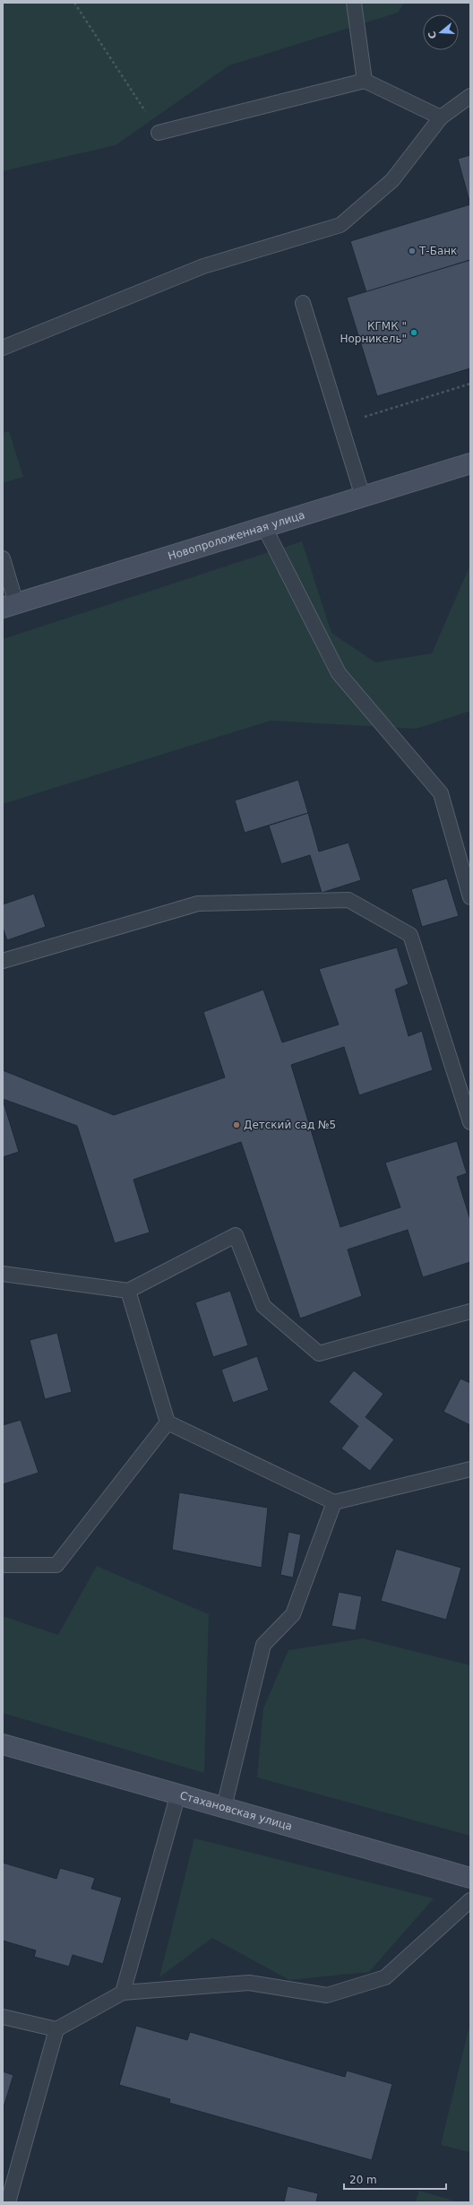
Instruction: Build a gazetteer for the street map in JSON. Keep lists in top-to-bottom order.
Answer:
{
  "streets": {
    "street": ["Новопроложенная улица", "Стахановская улица"]
  },
  "places": ["Т-Банк", "КГМК \" Норникель\"", "Детский сад №5"],
  "scale_bar": "20 m",
  "north": "left"
}
